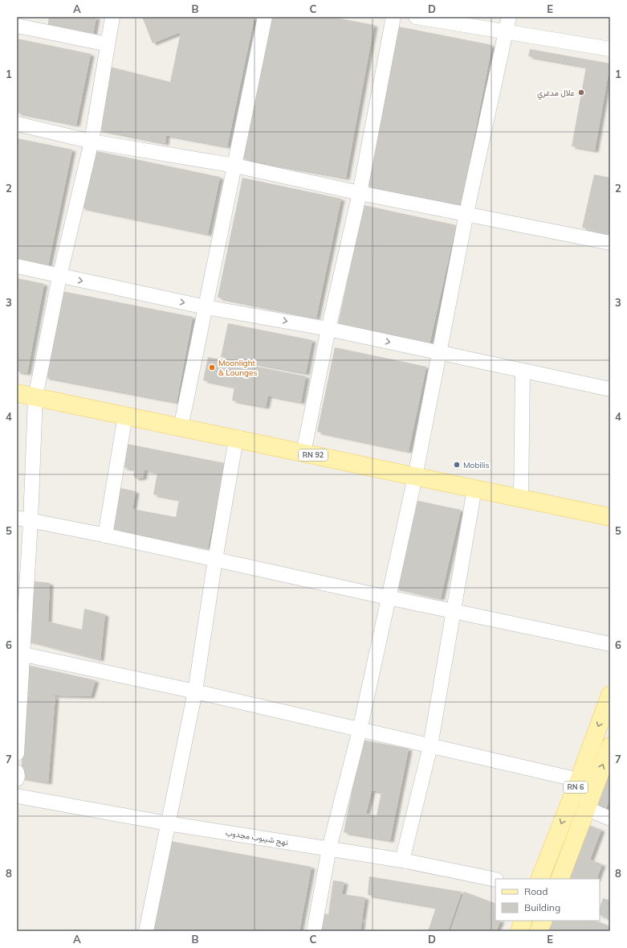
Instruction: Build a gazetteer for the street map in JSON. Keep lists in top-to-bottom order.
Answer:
{
  "streets": {
    "main road": ["RN 92", "RN 6"],
    "street": ["نهج شيبوب مجدوب"]
  },
  "places": ["علال مدغري", "Moonlight & Lounges", "Mobilis"],
  "legend": ["Road", "Building"],
  "grid": {
    "columns": [
      "A",
      "B",
      "C",
      "D",
      "E"
    ],
    "rows": [
      "1",
      "2",
      "3",
      "4",
      "5",
      "6",
      "7",
      "8"
    ]
  }
}
